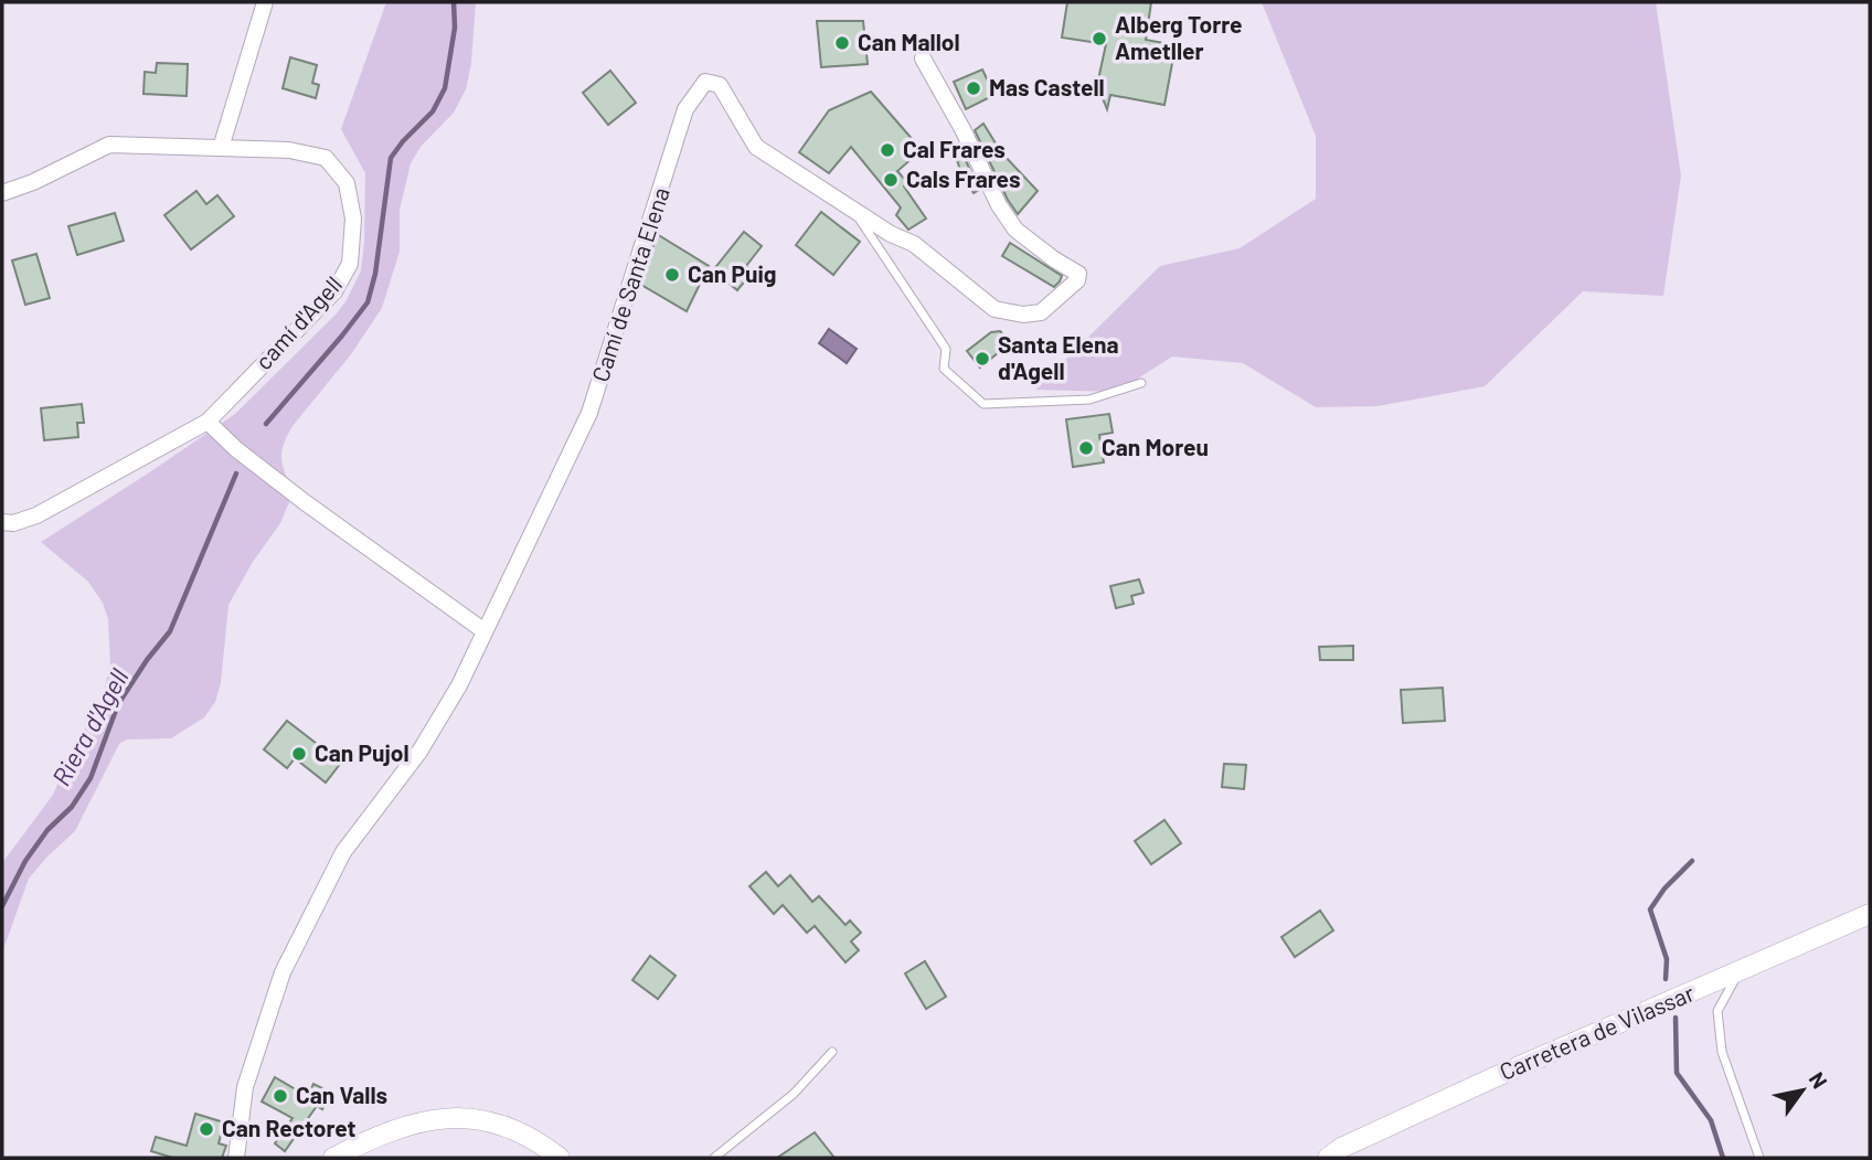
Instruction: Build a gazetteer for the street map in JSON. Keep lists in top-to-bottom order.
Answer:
{
  "streets": {
    "street": ["Camí de Santa Elena", "camí d'Agell", "Carretera de Vilassar"]
  },
  "water": ["Riera d'Agell"],
  "places": [
    "Alberg Torre Ametller",
    "Can Mallol",
    "Mas Castell",
    "Cal Frares",
    "Cals Frares",
    "Can Puig",
    "Santa Elena d'Agell",
    "Can Moreu",
    "Can Pujol",
    "Can Valls",
    "Can Rectoret"
  ],
  "north": "top right"
}
